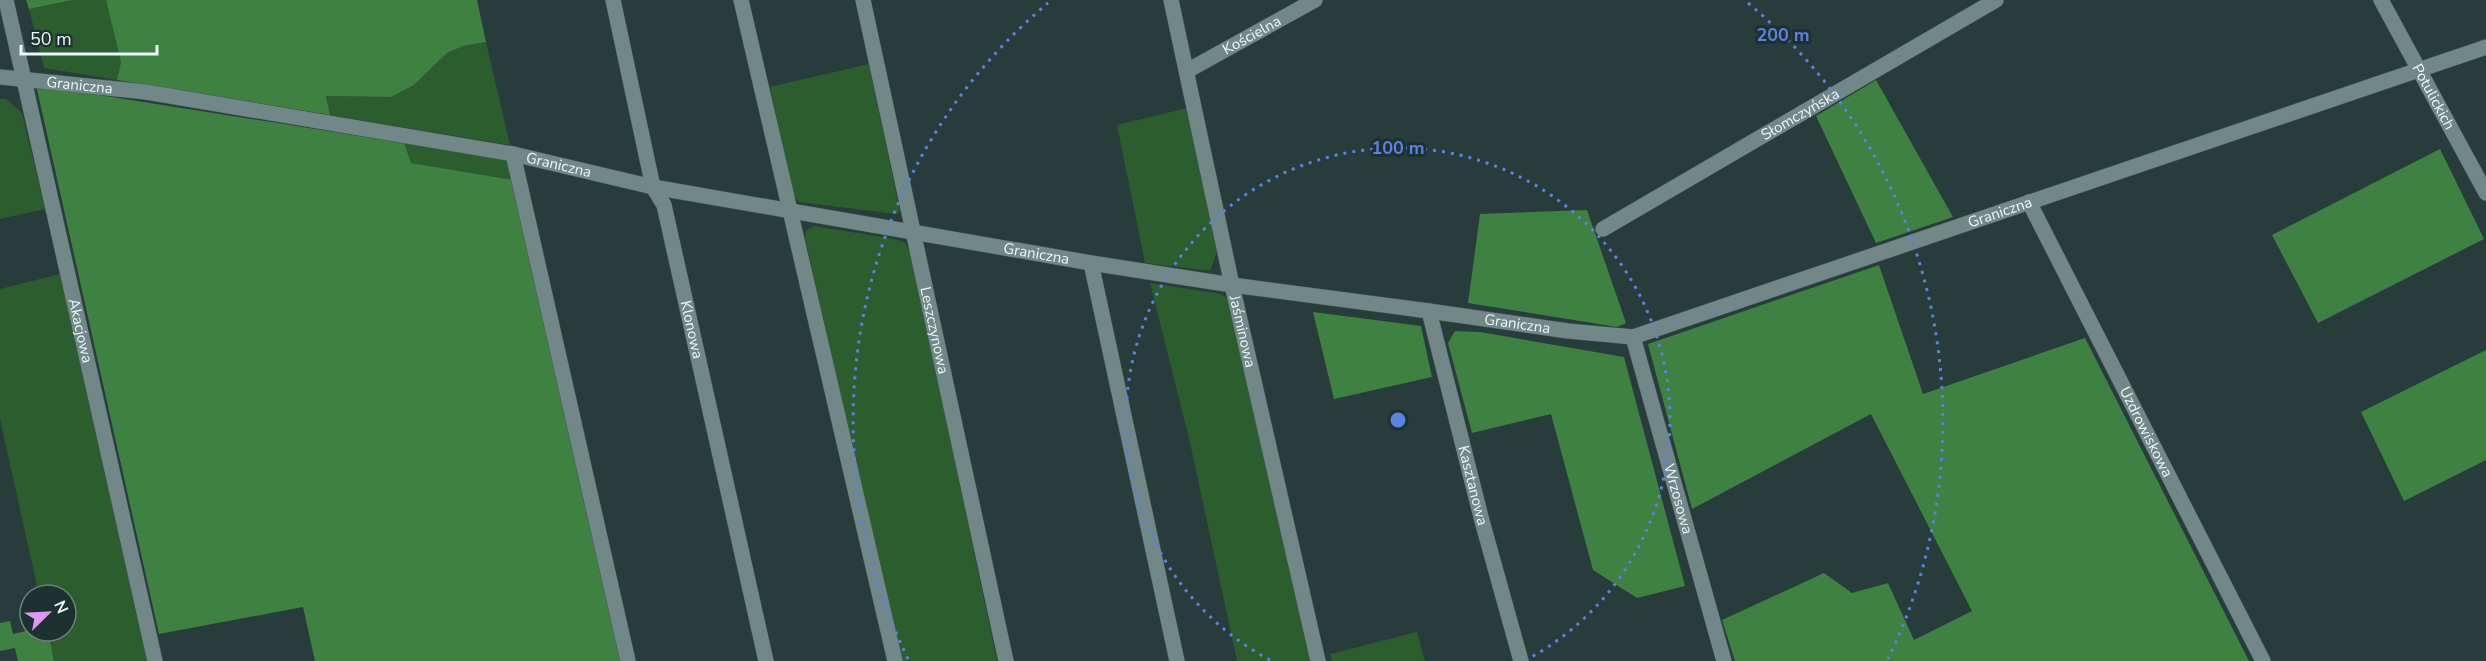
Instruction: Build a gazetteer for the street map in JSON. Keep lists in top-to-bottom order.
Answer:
{
  "streets": {
    "street": [
      "Kościelna",
      "Graniczna",
      "Potulickich",
      "Słomczyńska",
      "Klonowa",
      "Akacjowa",
      "Leszczynowa",
      "Jaśminowa",
      "Uzdrowiskowa",
      "Kasztanowa",
      "Wrzosowa"
    ]
  },
  "crossings": [
    ["Kościelna", "Jaśminowa"],
    ["Graniczna", "Potulickich"],
    ["Graniczna", "Klonowa"],
    ["Graniczna", "Akacjowa"],
    ["Graniczna", "Leszczynowa"],
    ["Graniczna", "Jaśminowa"],
    ["Graniczna", "Uzdrowiskowa"],
    ["Graniczna", "Kasztanowa"],
    ["Graniczna", "Wrzosowa"]
  ],
  "scale_bar": "50 m",
  "north": "top right",
  "rings": ["200 m", "100 m"]
}
